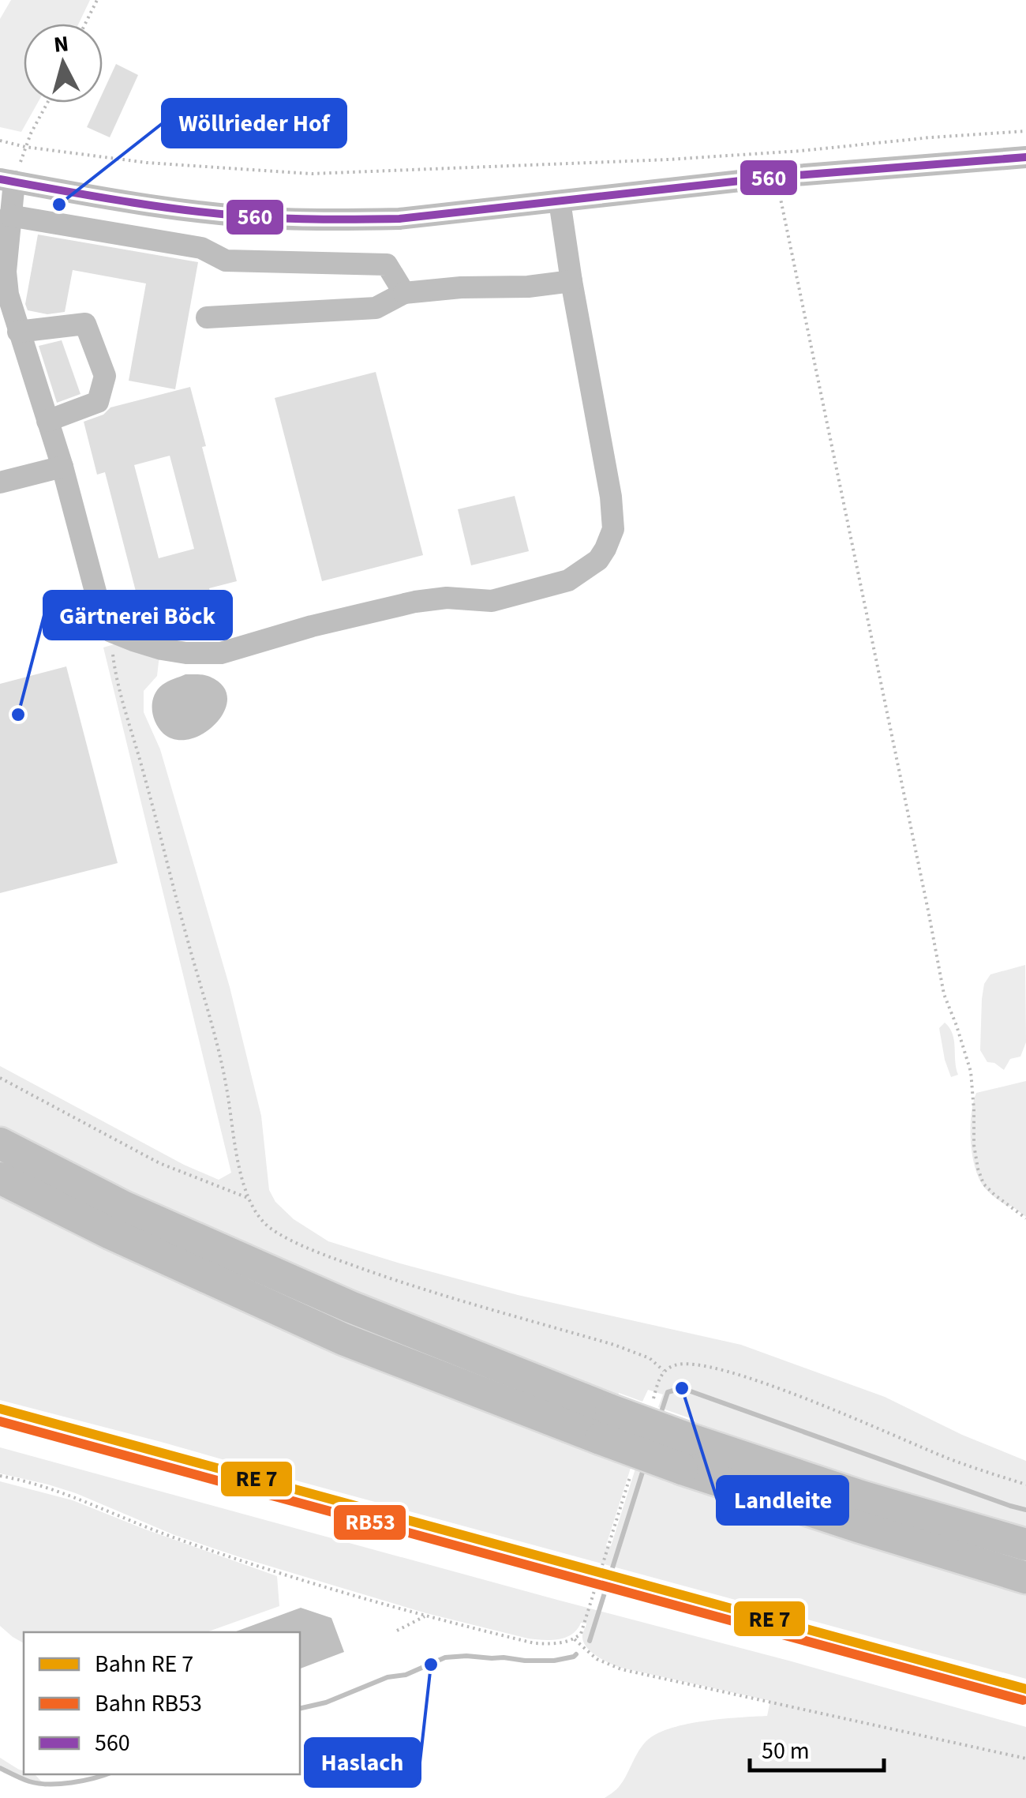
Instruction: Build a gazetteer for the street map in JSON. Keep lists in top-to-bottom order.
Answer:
{
  "places": [
    "Wöllrieder Hof",
    "Gärtnerei Böck",
    "Landleite",
    "Haslach"
  ],
  "lines": ["transit line 560", "rail line RB53"],
  "legend": ["Bahn RE 7", "Bahn RB53", "560"],
  "scale_bar": "50 m",
  "north": "top"
}
